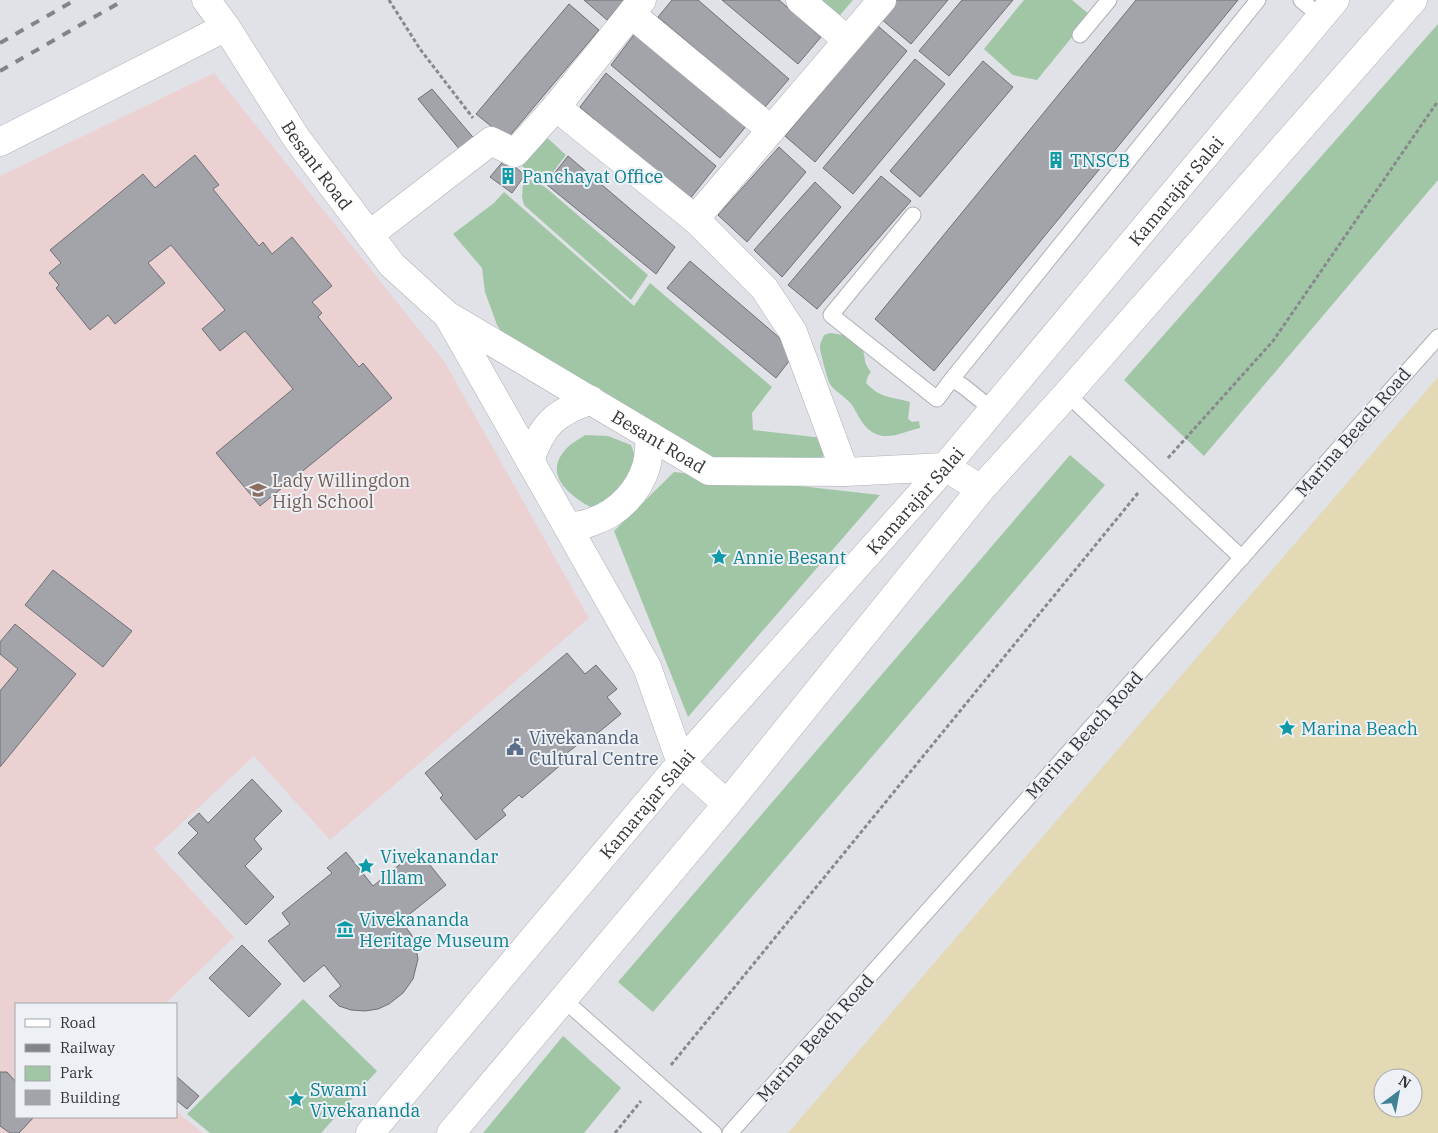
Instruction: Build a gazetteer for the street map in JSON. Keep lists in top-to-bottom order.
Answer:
{
  "streets": {
    "main road": ["Besant Road", "Kamarajar Salai"],
    "lane": ["Marina Beach Road"]
  },
  "crossings": [
    ["Besant Road", "Kamarajar Salai"]
  ],
  "places": {
    "building": ["TNSCB", "Panchayat Office"],
    "school or university": ["Lady Willingdon High School"],
    "place": [
      "Annie Besant",
      "Marina Beach",
      "Vivekanandar Illam",
      "Swami Vivekananda"
    ],
    "public building": ["Vivekananda Cultural Centre"],
    "museum": ["Vivekananda Heritage Museum"]
  },
  "legend": [
    "Road",
    "Railway",
    "Park",
    "Building"
  ],
  "north": "top right"
}
